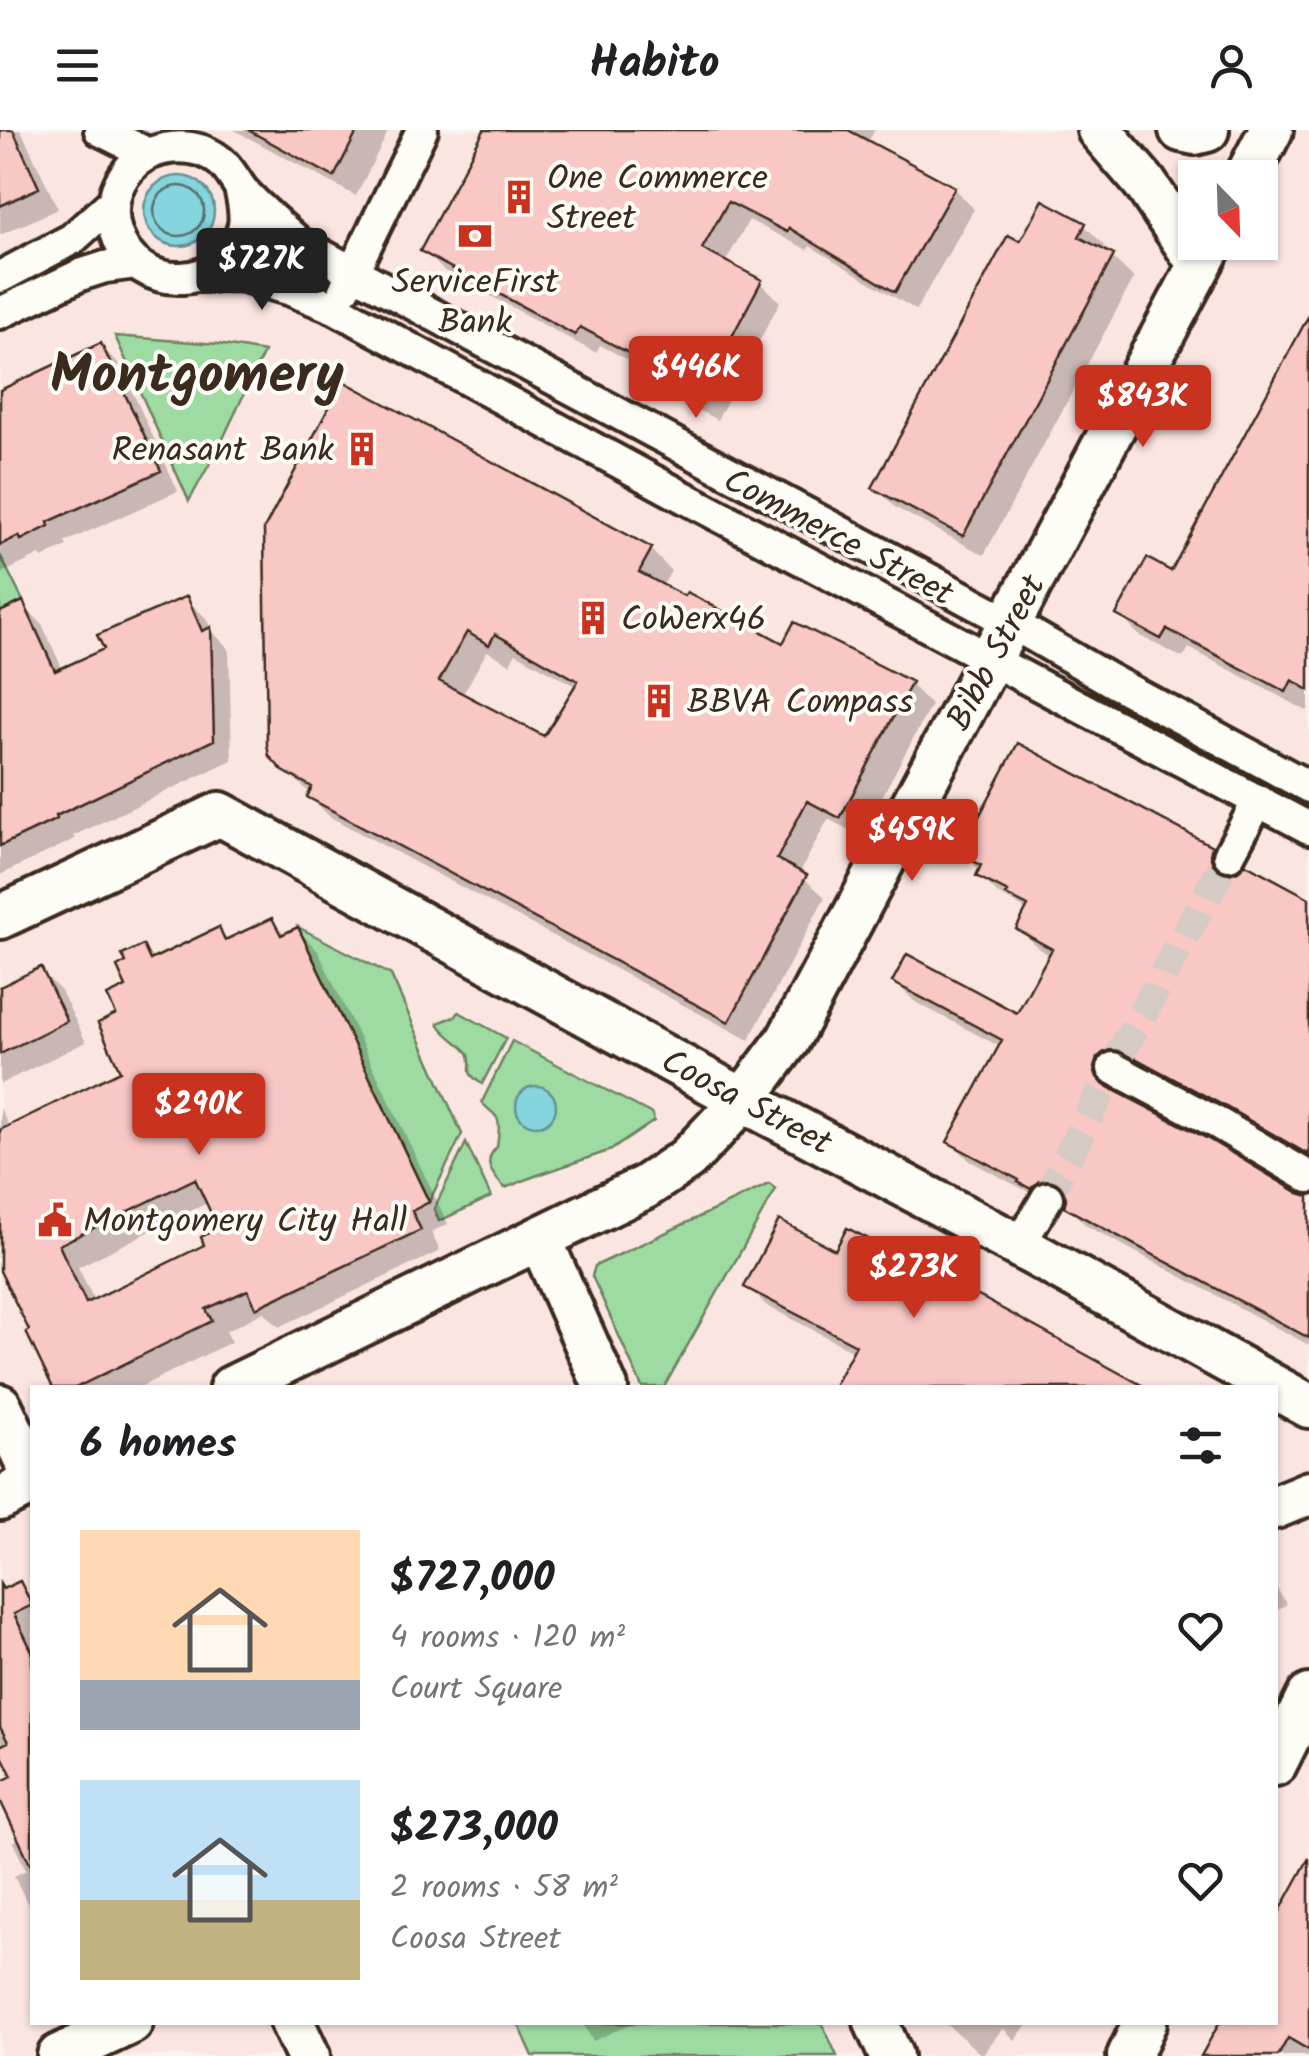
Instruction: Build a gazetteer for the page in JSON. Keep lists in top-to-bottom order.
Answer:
{
  "streets": {
    "main road": ["Bibb Street", "Coosa Street"],
    "street": ["Commerce Street"]
  },
  "crossings": [
    ["Commerce Street", "Bibb Street"],
    ["Bibb Street", "Coosa Street"]
  ],
  "districts": ["Montgomery"],
  "places": {
    "building": [
      "One Commerce Street",
      "Renasant Bank",
      "CoWerx46",
      "BBVA Compass"
    ],
    "bank": ["ServiceFirst Bank"],
    "public building": ["Montgomery City Hall"]
  },
  "north": "bottom right",
  "page": {
    "header": "Habito",
    "price": [
      "$727K",
      "$446K",
      "$843K",
      "$459K",
      "$290K",
      "$273K"
    ],
    "heading": "6 homes",
    "list": [
      {
        "name": "$727,000",
        "note": "4 rooms · 120 m² · Court Square"
      },
      {
        "name": "$273,000",
        "note": "2 rooms · 58 m² · Coosa Street"
      }
    ]
  }
}
